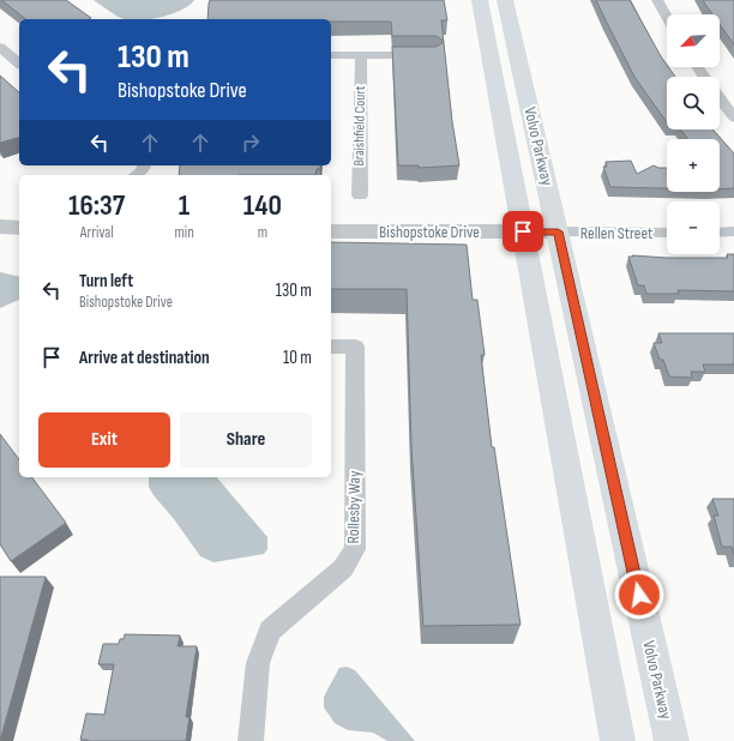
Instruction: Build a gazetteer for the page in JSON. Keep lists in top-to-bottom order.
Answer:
{
  "streets": {
    "main road": ["Volvo Parkway"],
    "street": [
      "Braishfield Court",
      "Bishopstoke Drive",
      "Rellen Street",
      "Rollesby Way"
    ]
  },
  "crossings": [
    ["Volvo Parkway", "Bishopstoke Drive"],
    ["Volvo Parkway", "Rellen Street"],
    ["Bishopstoke Drive", "Rellen Street"]
  ],
  "north": "bottom left",
  "page": {
    "map_buttons": ["+", "−"],
    "turn": ["130 m", "Bishopstoke Drive"],
    "eta": [
      "16:37",
      "Arrival",
      "1",
      "min",
      "140",
      "m"
    ],
    "list": [
      {
        "name": "Turn left",
        "note": "Bishopstoke Drive",
        "value": "130 m"
      },
      {
        "name": "Arrive at destination",
        "value": "10 m"
      }
    ],
    "buttons": ["Exit", "Share"]
  }
}
